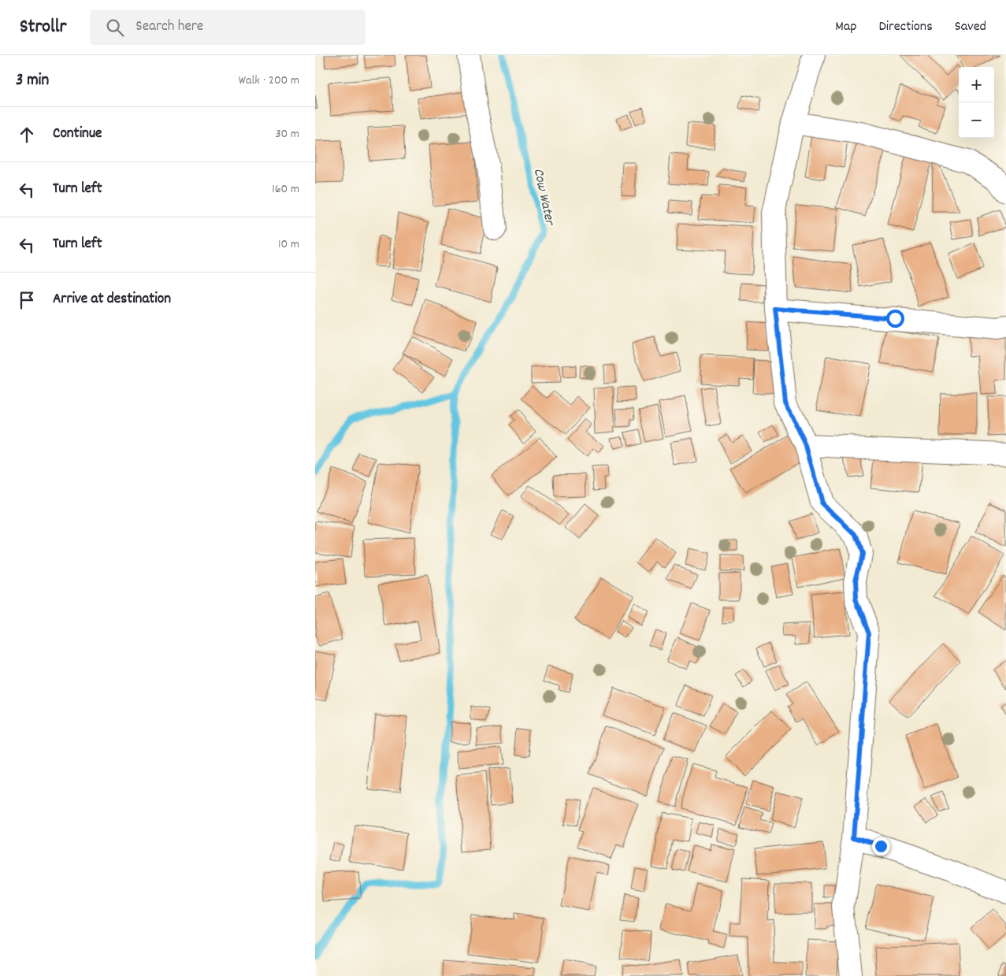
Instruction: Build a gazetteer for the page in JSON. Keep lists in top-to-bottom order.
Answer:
{
  "water": ["Cow Water"],
  "page": {
    "header": "Strollr",
    "search": "Search here",
    "nav": ["Map", "Directions", "Saved"],
    "heading": ["3 min", "Walk · 200 m"],
    "map_buttons": ["+", "−"],
    "list": [
      ["Continue", "30 m"],
      ["Turn left", "160 m"],
      ["Turn left", "10 m"],
      "Arrive at destination"
    ]
  }
}
